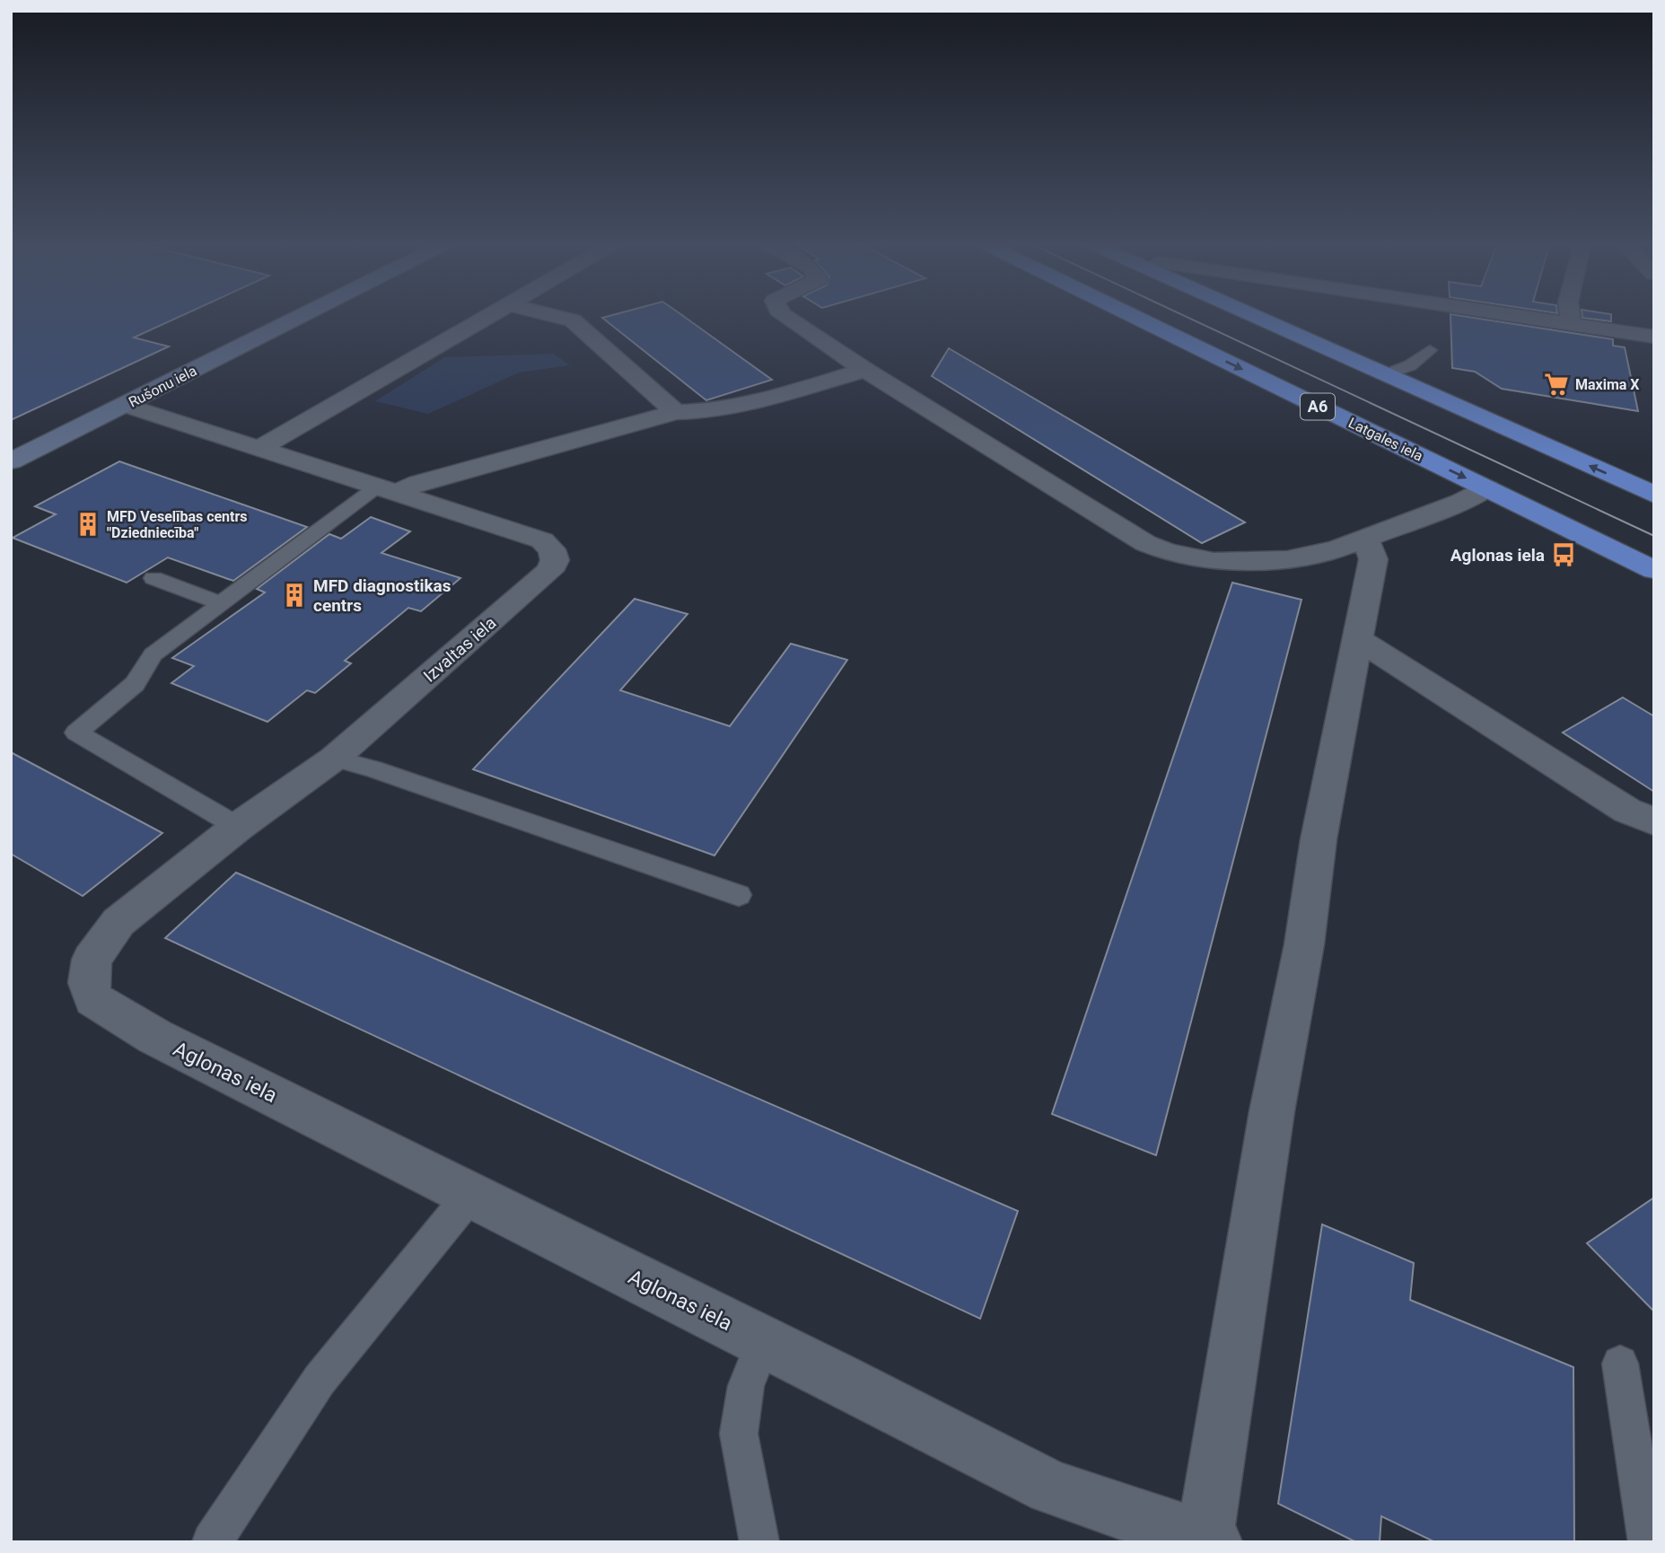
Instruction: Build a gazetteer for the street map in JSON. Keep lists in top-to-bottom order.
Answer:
{
  "streets": {
    "highway": ["A6", "Latgales iela"],
    "street": ["Rušonu iela", "Izvaltas iela", "Aglonas iela"]
  },
  "crossings": [
    ["Rušonu iela", "Izvaltas iela"],
    ["Izvaltas iela", "Aglonas iela"]
  ],
  "places": {
    "supermarket": ["Maxima X"],
    "building": ["MFD Veselības centrs \"Dziedniecība\"", "MFD diagnostikas centrs"],
    "bus stop": ["Aglonas iela"]
  }
}
